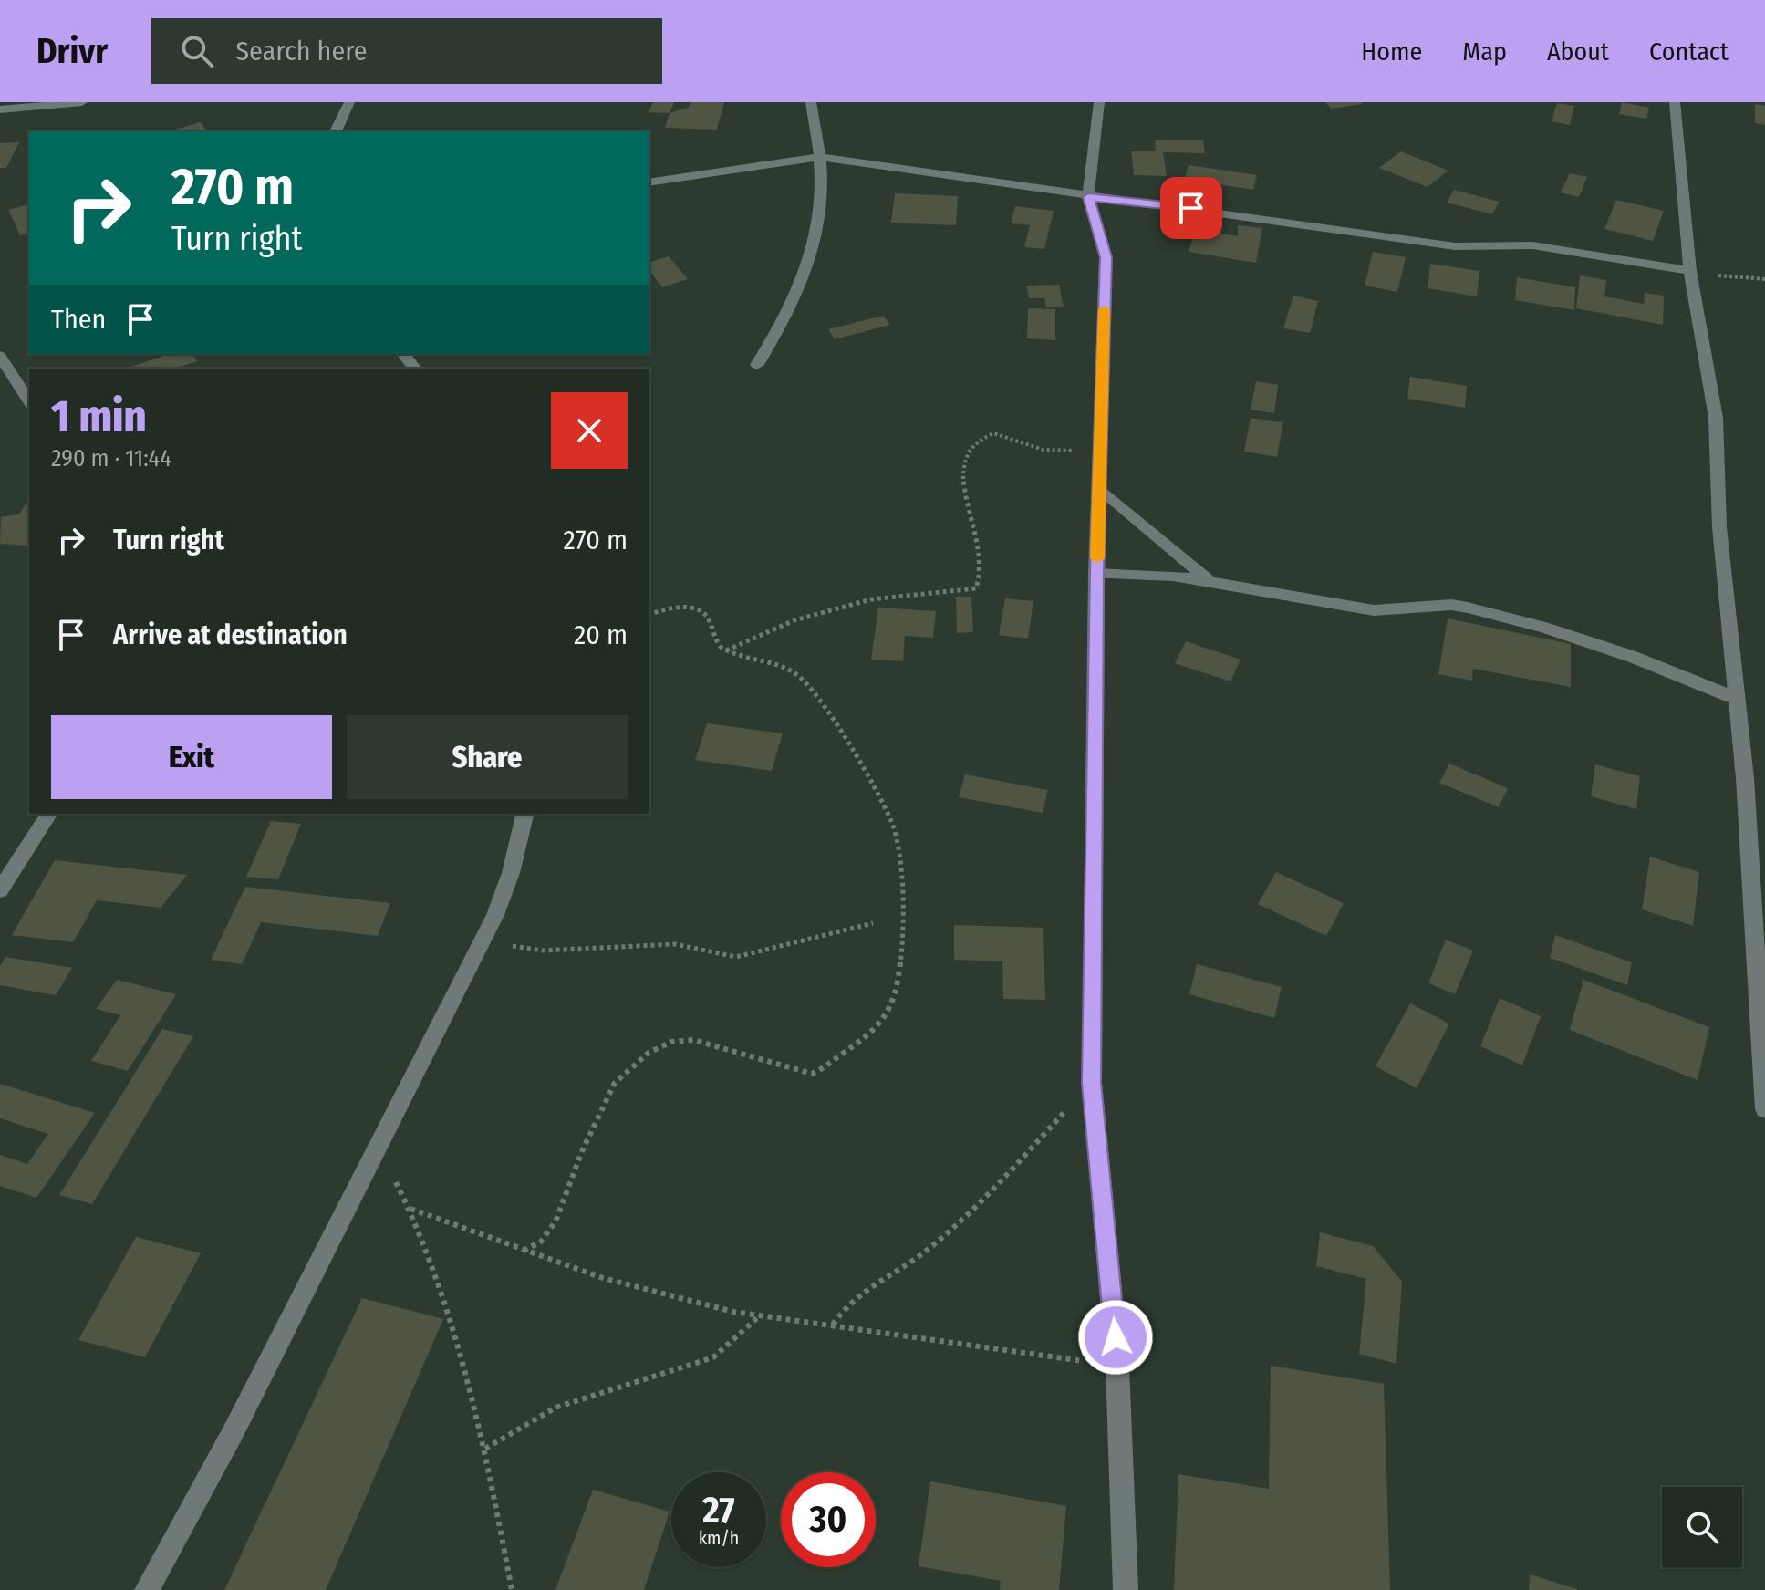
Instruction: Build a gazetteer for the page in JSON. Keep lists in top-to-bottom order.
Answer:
{
  "page": {
    "header": "Drivr",
    "search": "Search here",
    "nav": [
      "Home",
      "Map",
      "About",
      "Contact"
    ],
    "turn": ["270 m", "Turn right"],
    "then": "Then",
    "heading": ["1 min", "290 m · 11:44"],
    "list": [
      {
        "name": "Turn right",
        "value": "270 m"
      },
      {
        "name": "Arrive at destination",
        "value": "20 m"
      }
    ],
    "buttons": ["Exit", "Share"],
    "speed": "27 km/h",
    "limit": "30"
  }
}
